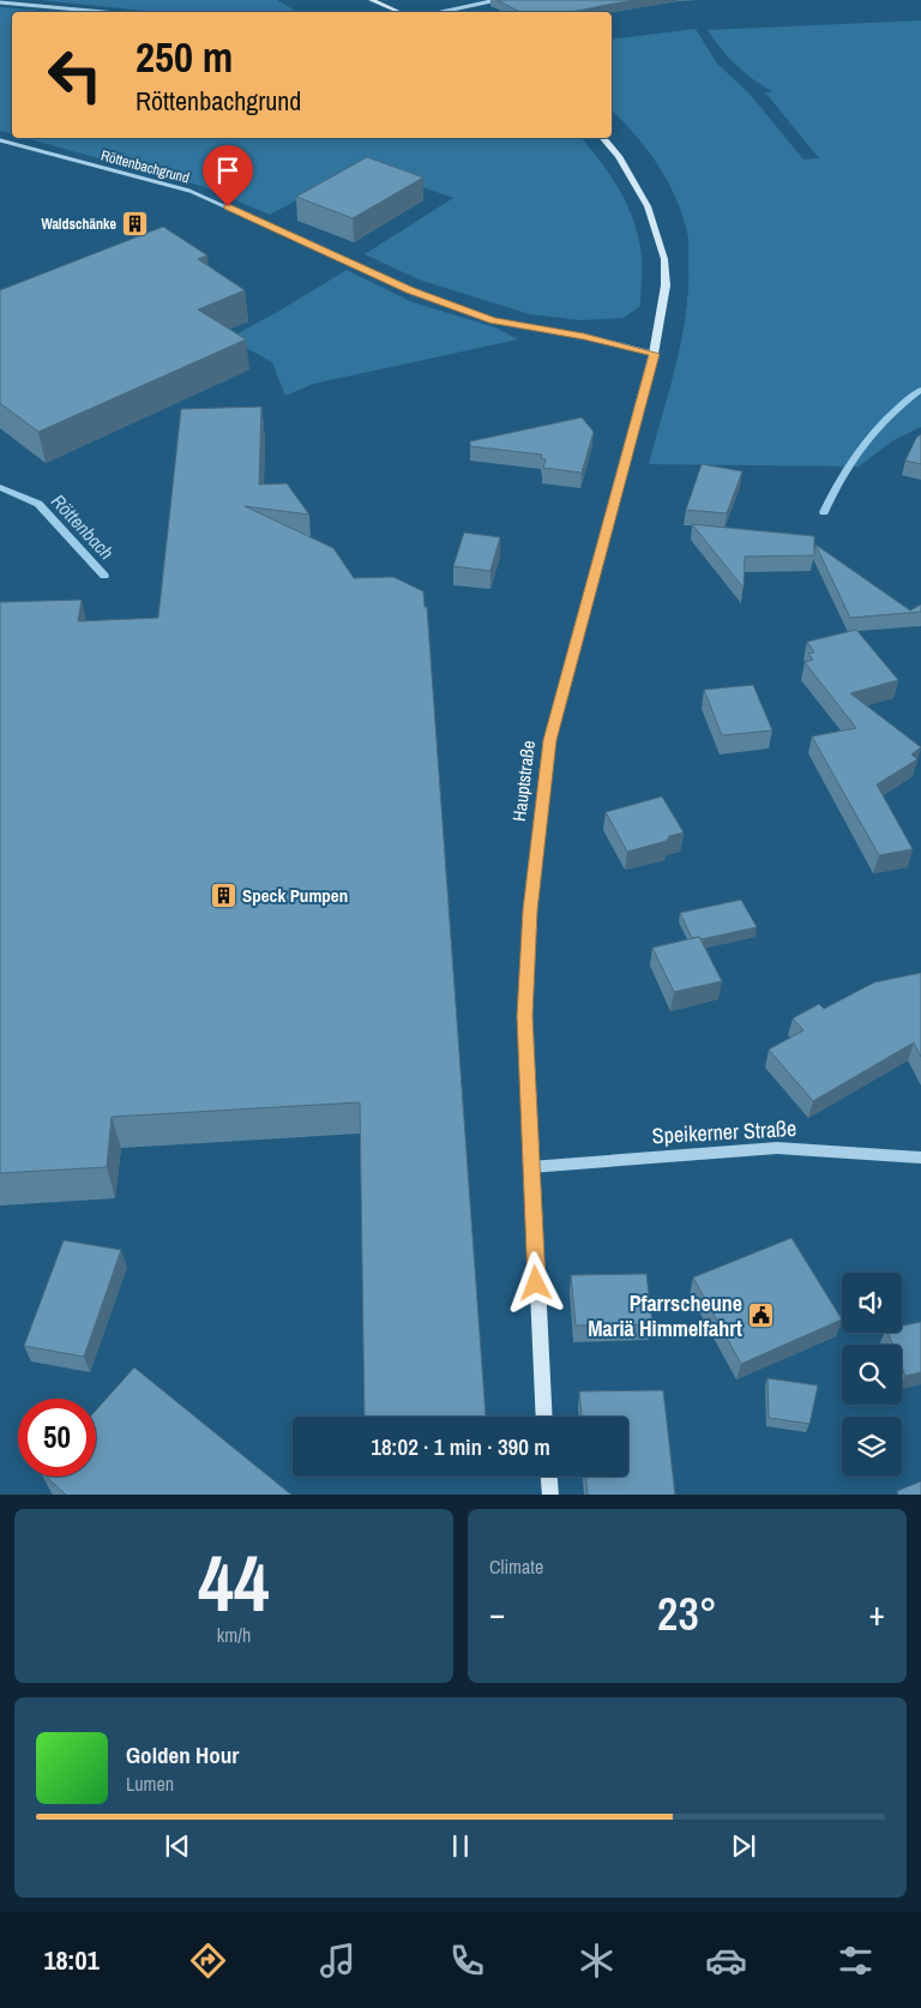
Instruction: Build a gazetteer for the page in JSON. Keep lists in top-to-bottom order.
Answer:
{
  "streets": {
    "main road": ["Hauptstraße"],
    "street": ["Röttenbachgrund", "Speikerner Straße"]
  },
  "crossings": [
    ["Röttenbachgrund", "Hauptstraße"],
    ["Hauptstraße", "Speikerner Straße"]
  ],
  "water": ["Röttenbach"],
  "places": {
    "building": ["Waldschänke", "Speck Pumpen"],
    "public building": ["Pfarrscheune Mariä Himmelfahrt"]
  },
  "page": {
    "turn": ["250 m", "Röttenbachgrund"],
    "limit": "50",
    "trip": "18:02 · 1 min · 390 m",
    "tile": [
      ["44", "km/h"],
      "Climate"
    ],
    "heat": ["−", "23°", "+"],
    "song": ["Golden Hour", "Lumen"],
    "tabs": "18:01"
  }
}
